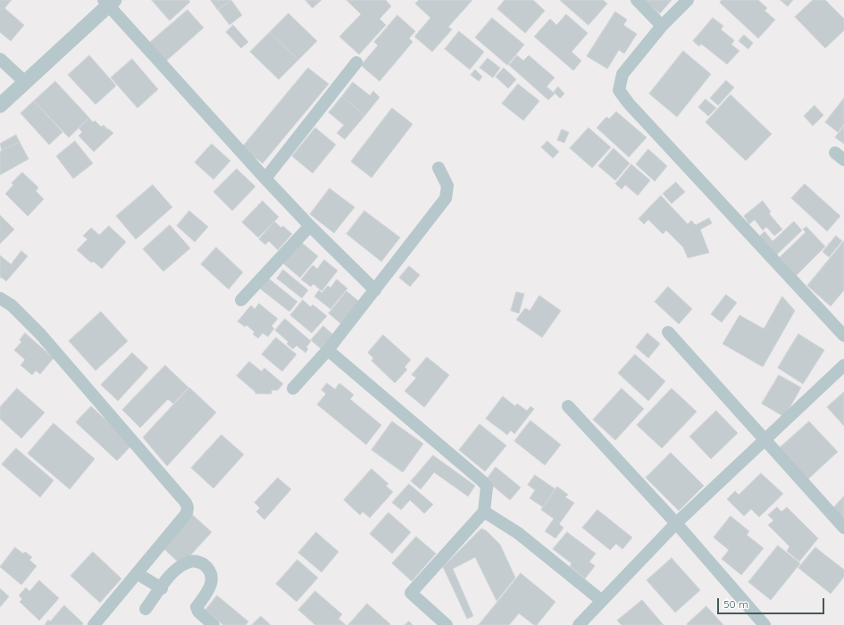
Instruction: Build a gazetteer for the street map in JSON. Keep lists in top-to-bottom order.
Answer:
{
  "scale_bar": "50 m"
}
